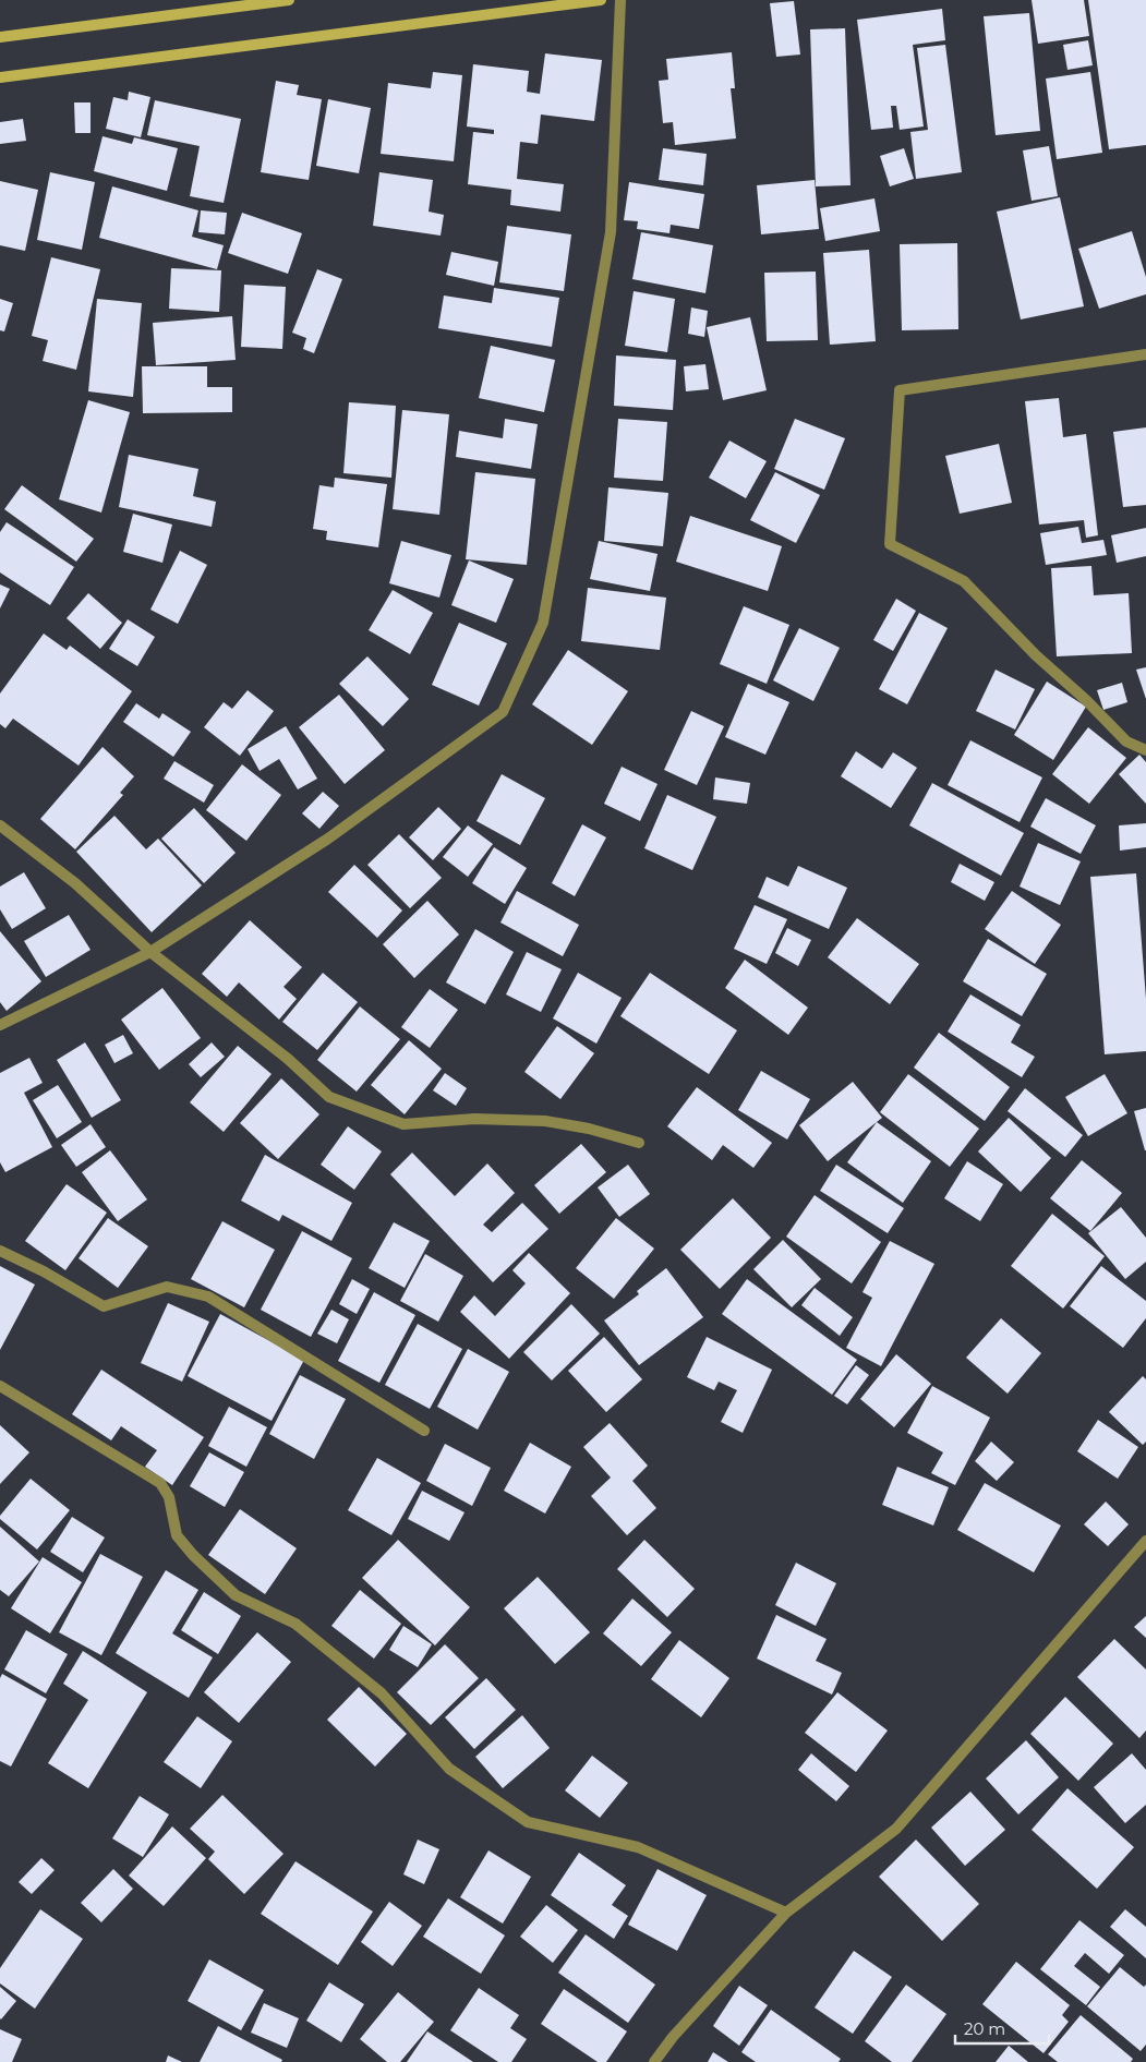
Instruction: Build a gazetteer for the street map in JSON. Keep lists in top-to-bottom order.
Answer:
{
  "scale_bar": "20 m"
}
